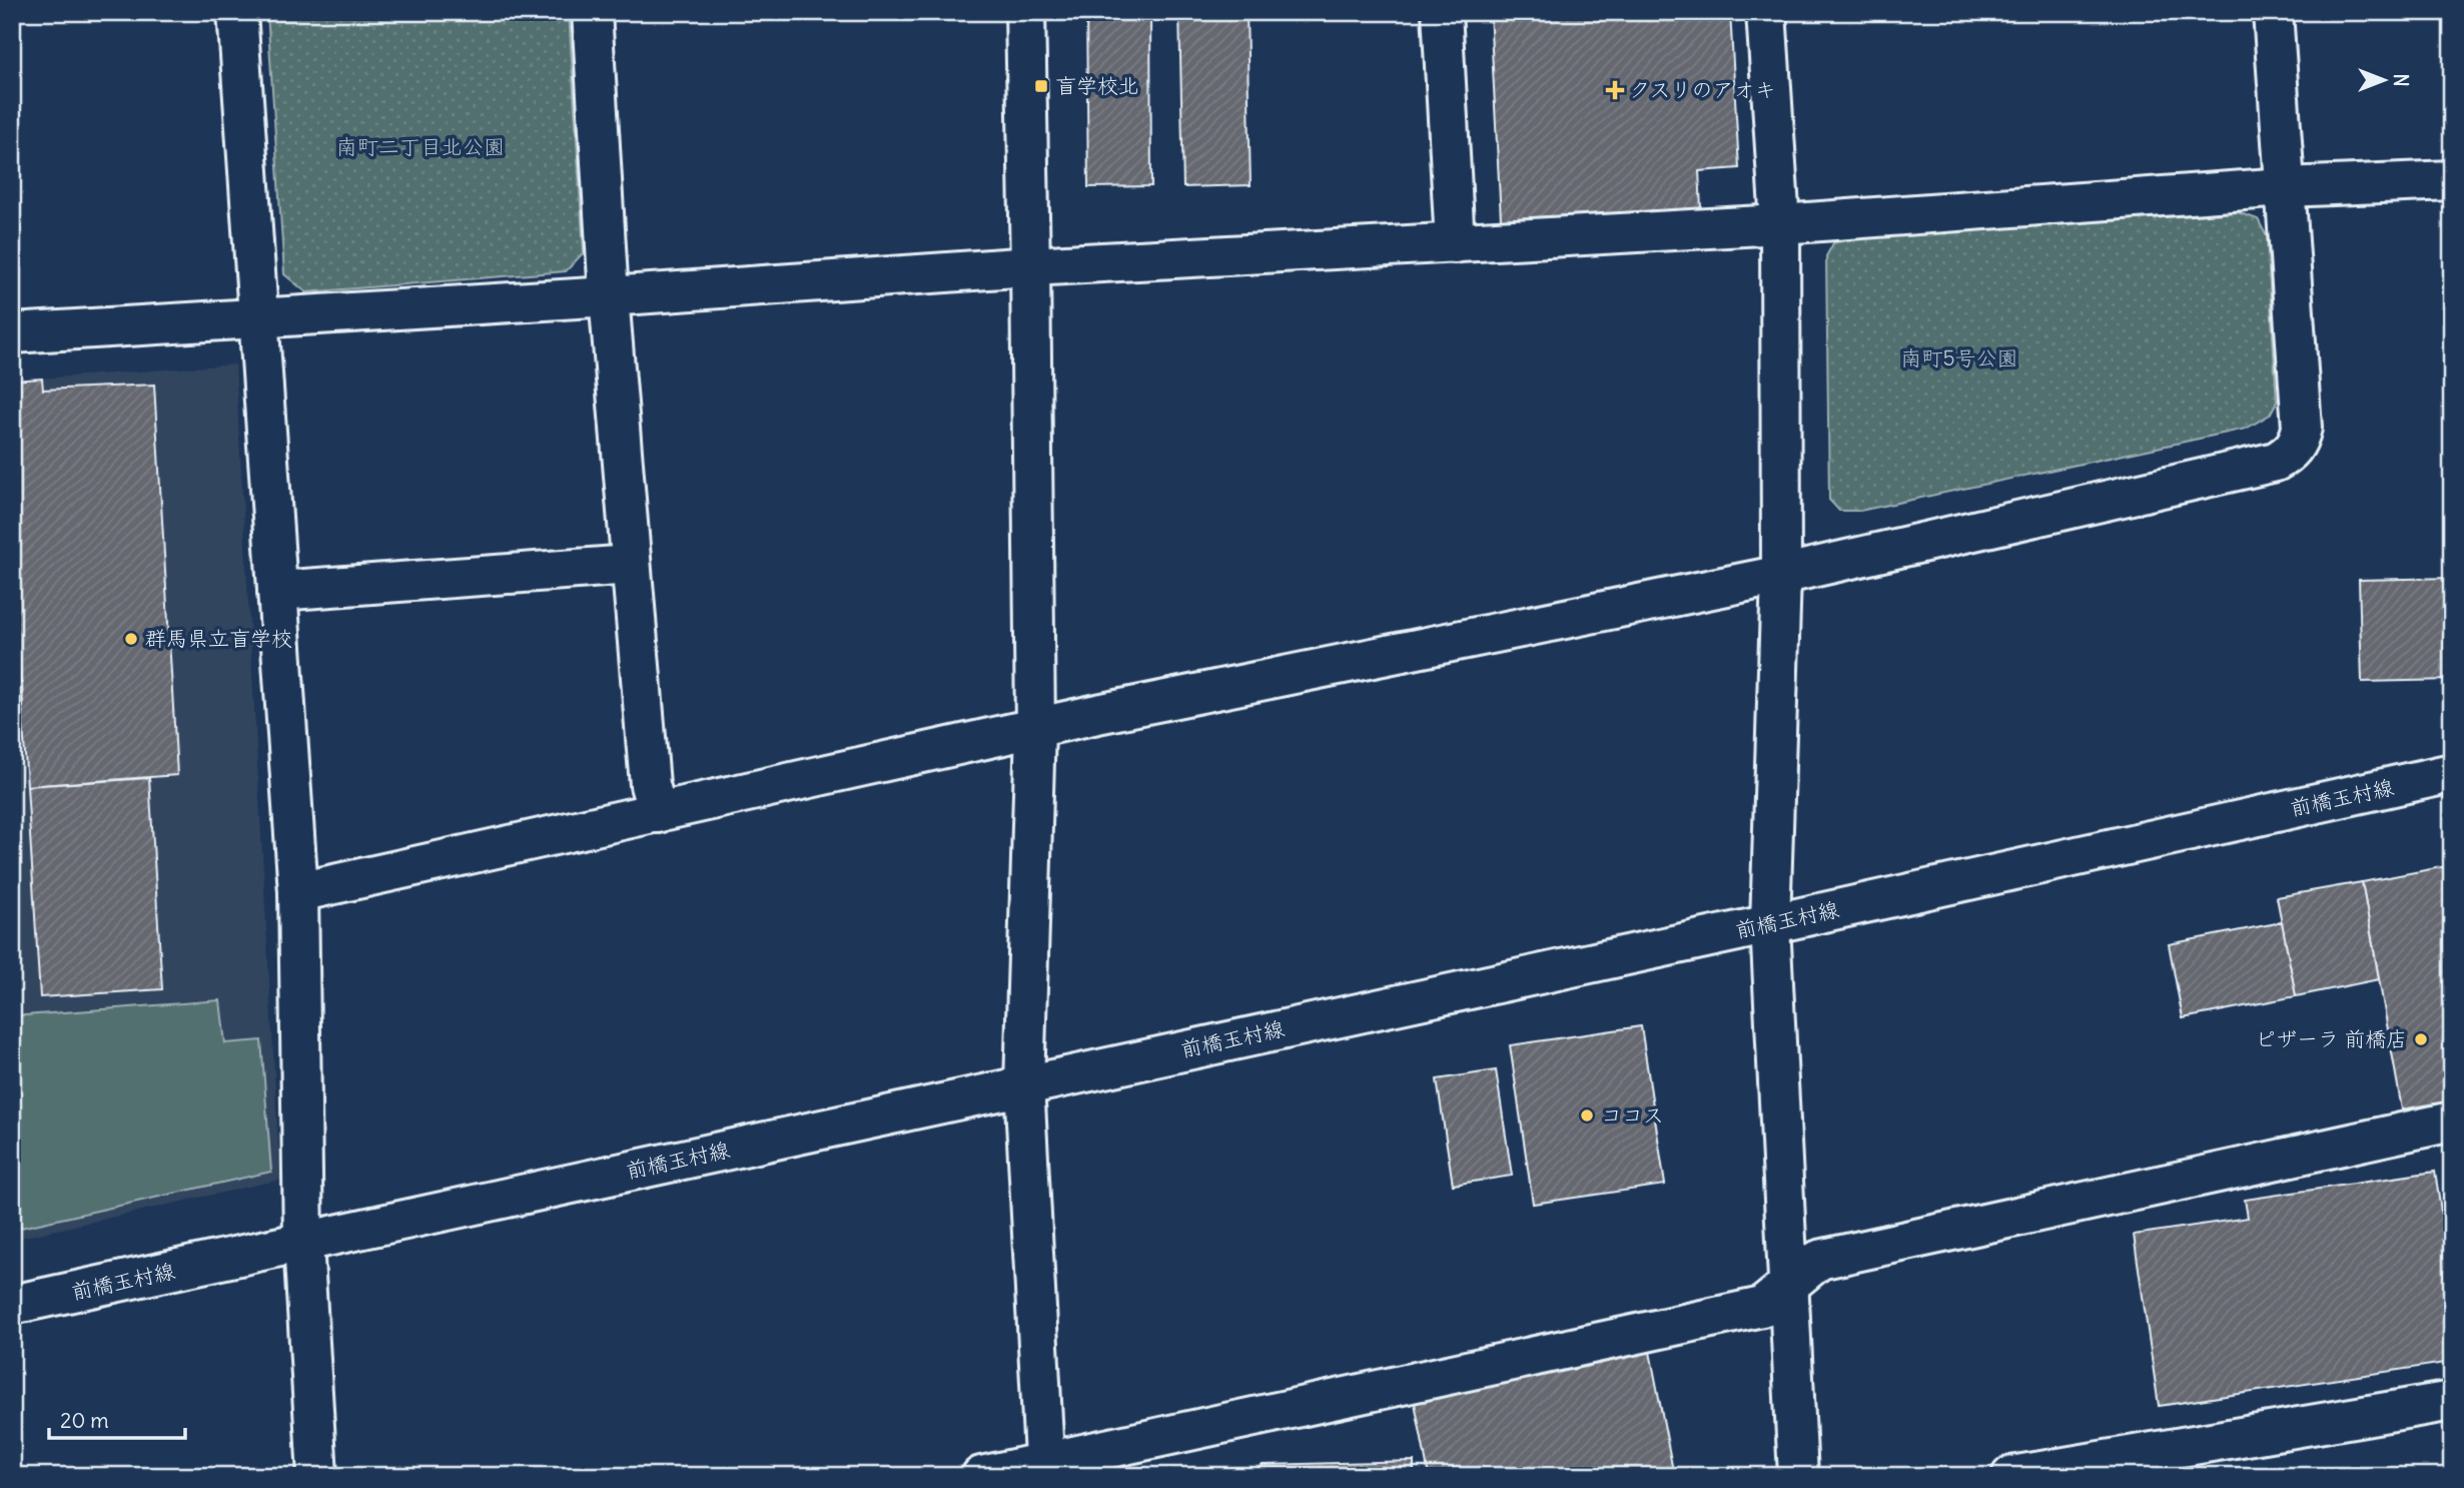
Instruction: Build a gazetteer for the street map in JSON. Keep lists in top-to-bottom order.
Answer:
{
  "streets": {
    "street": ["前橋玉村線"]
  },
  "parks": ["南町二丁目北公園", "南町5号公園"],
  "places": {
    "transit": ["盲学校北"],
    "health": ["クスリのアオキ"],
    "other": ["群馬県立盲学校", "ピザーラ 前橋店", "ココス"]
  },
  "scale_bar": "20 m",
  "north": "right"
}
